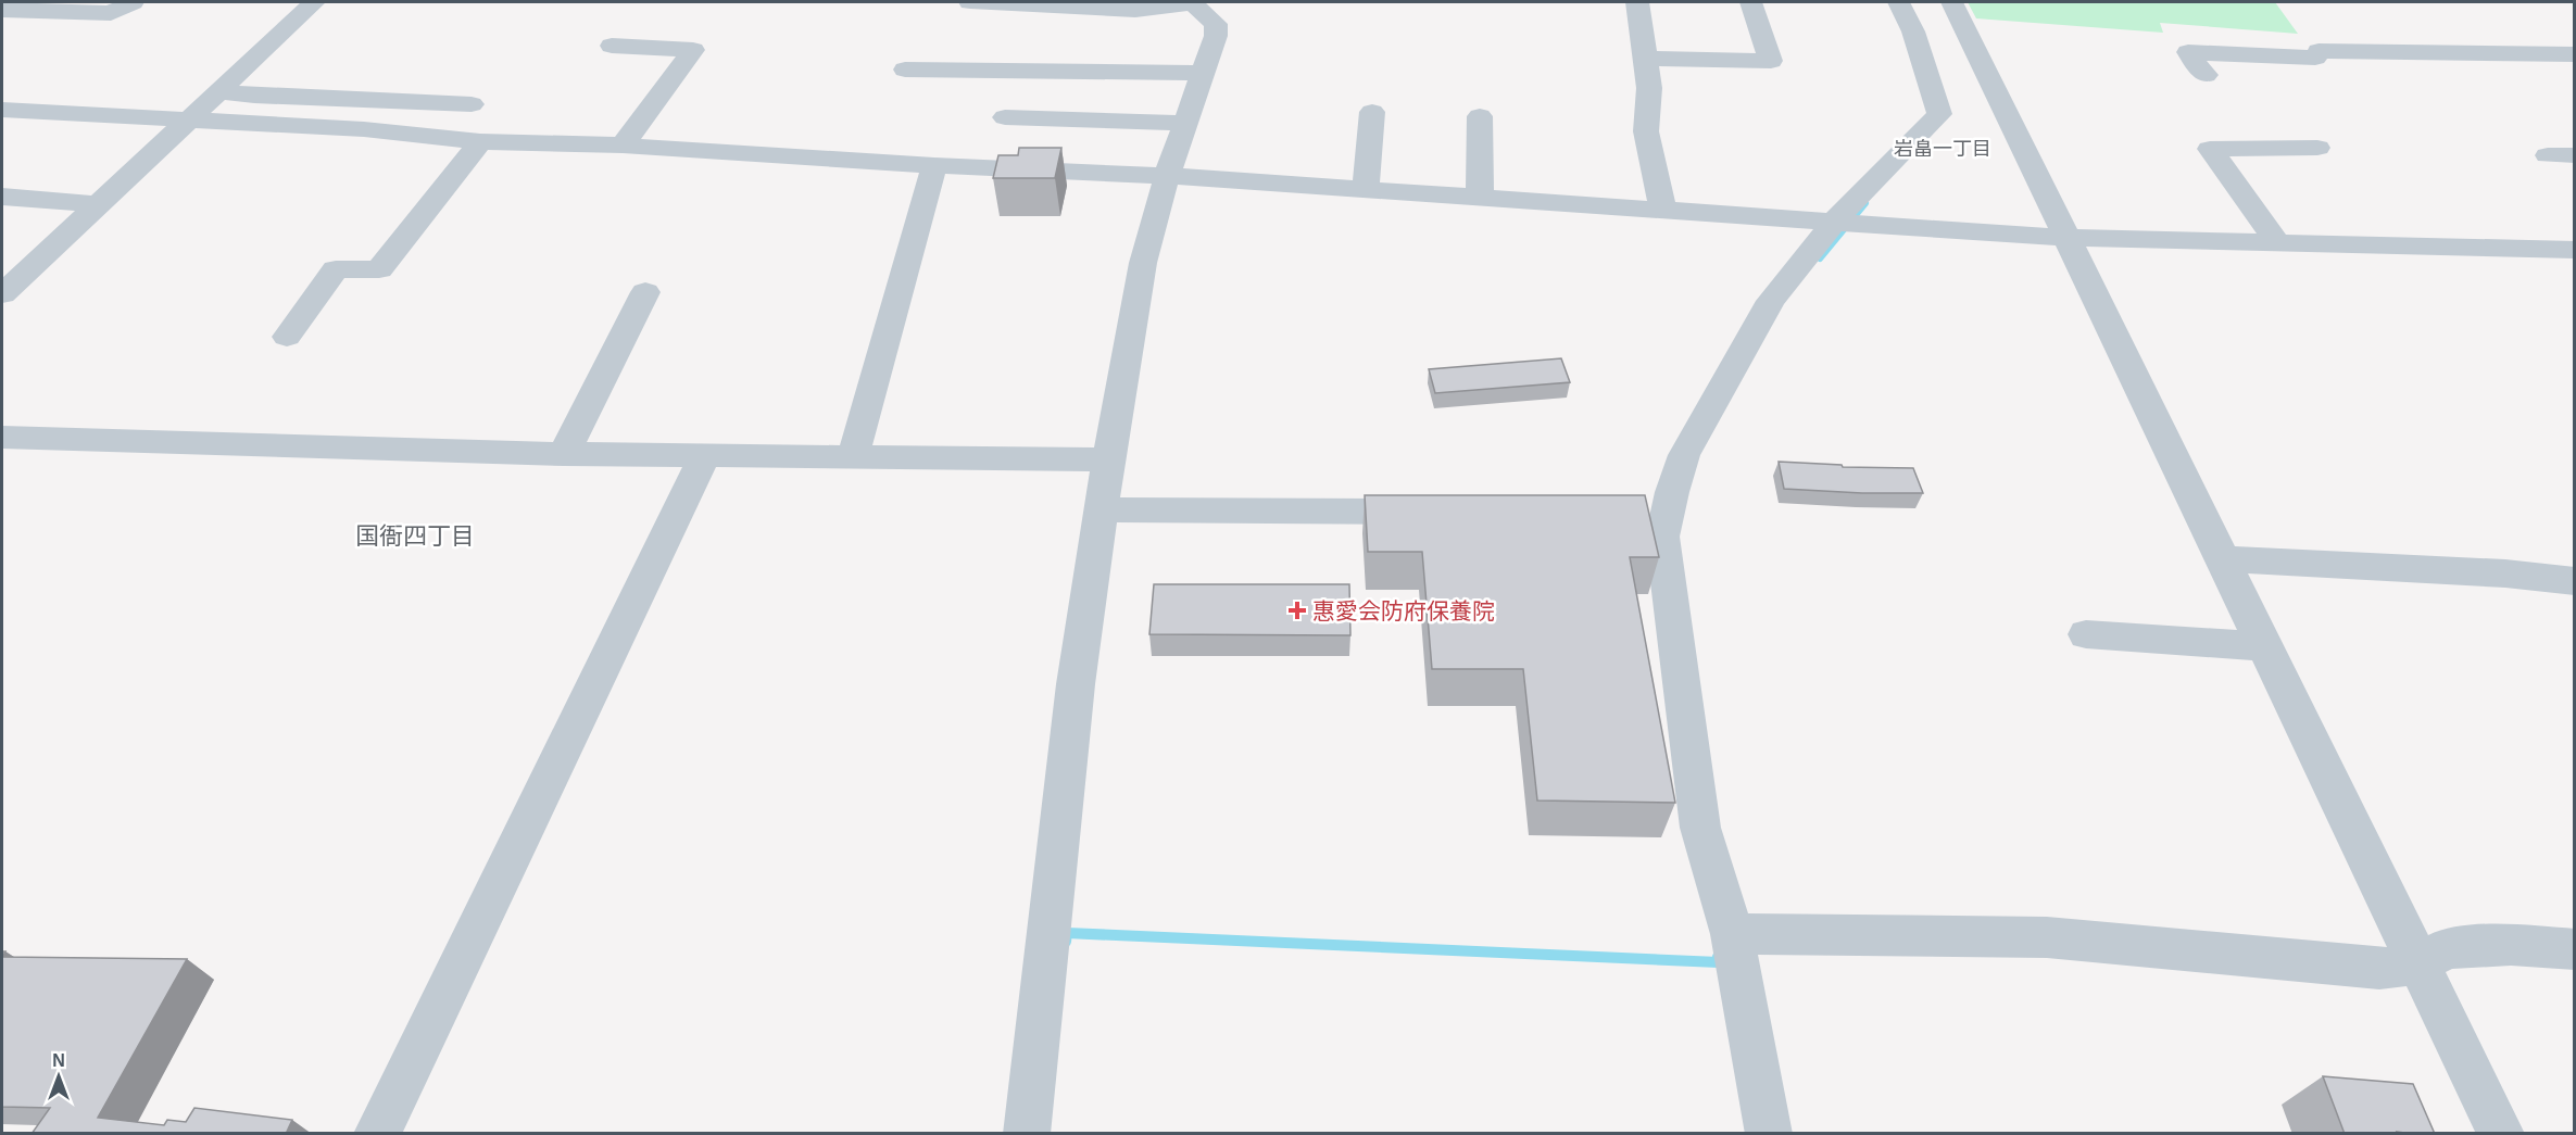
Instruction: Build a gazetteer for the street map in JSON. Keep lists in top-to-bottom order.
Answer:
{
  "districts": ["岩畠一丁目", "国衙四丁目"],
  "places": {
    "health": ["惠愛会防府保養院"]
  },
  "north": "top"
}
